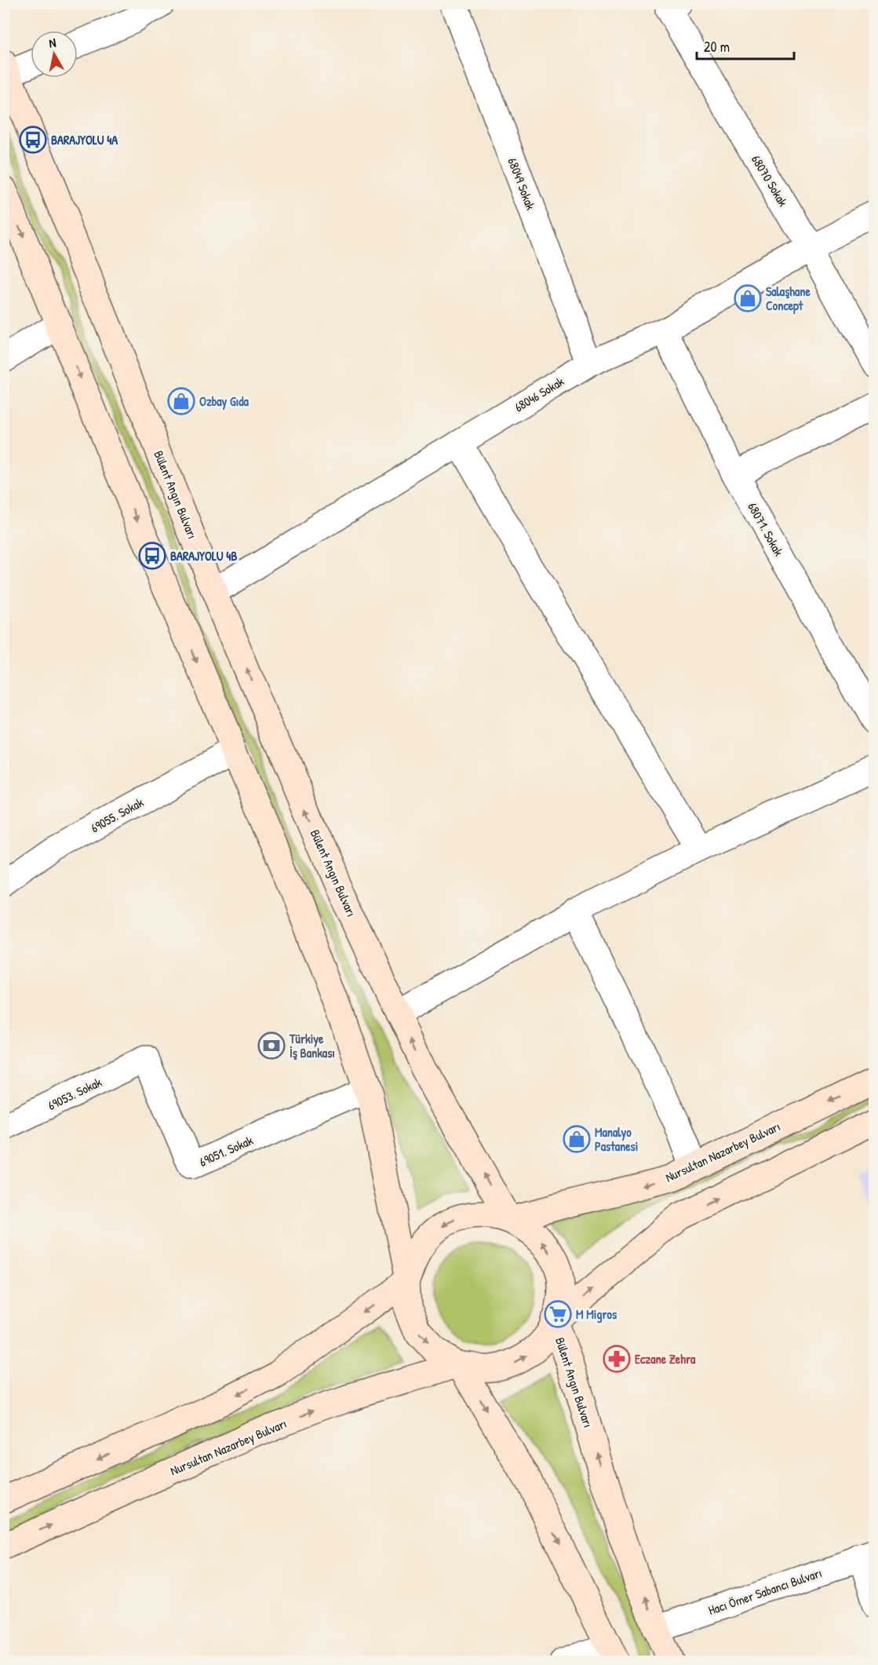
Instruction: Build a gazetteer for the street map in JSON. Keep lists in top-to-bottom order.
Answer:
{
  "streets": {
    "main road": ["Bülent Angın Bulvarı", "Nursultan Nazarbey Bulvarı"],
    "street": [
      "68070 Sokak",
      "68049 Sokak",
      "68046 Sokak",
      "68071. Sokak",
      "69055. Sokak",
      "69053. Sokak",
      "69051. Sokak",
      "Hacı Ömer Sabancı Bulvarı"
    ]
  },
  "crossings": [
    ["68070 Sokak", "68046 Sokak"],
    ["68049 Sokak", "68046 Sokak"],
    ["68046 Sokak", "Bülent Angın Bulvarı"],
    ["68046 Sokak", "68071. Sokak"],
    ["Bülent Angın Bulvarı", "Nursultan Nazarbey Bulvarı"],
    ["Bülent Angın Bulvarı", "Hacı Ömer Sabancı Bulvarı"],
    ["69053. Sokak", "69051. Sokak"]
  ],
  "places": {
    "bus stop": ["BARAJYOLU 4A", "BARAJYOLU 4B"],
    "shop": ["Salaşhane Concept", "Ozbay Gıda", "Manalyo Pastanesi"],
    "bank": ["Türkiye İş Bankası"],
    "supermarket": ["M Migros"],
    "pharmacy": ["Eczane Zehra"]
  },
  "scale_bar": "20 m",
  "north": "top"
}
